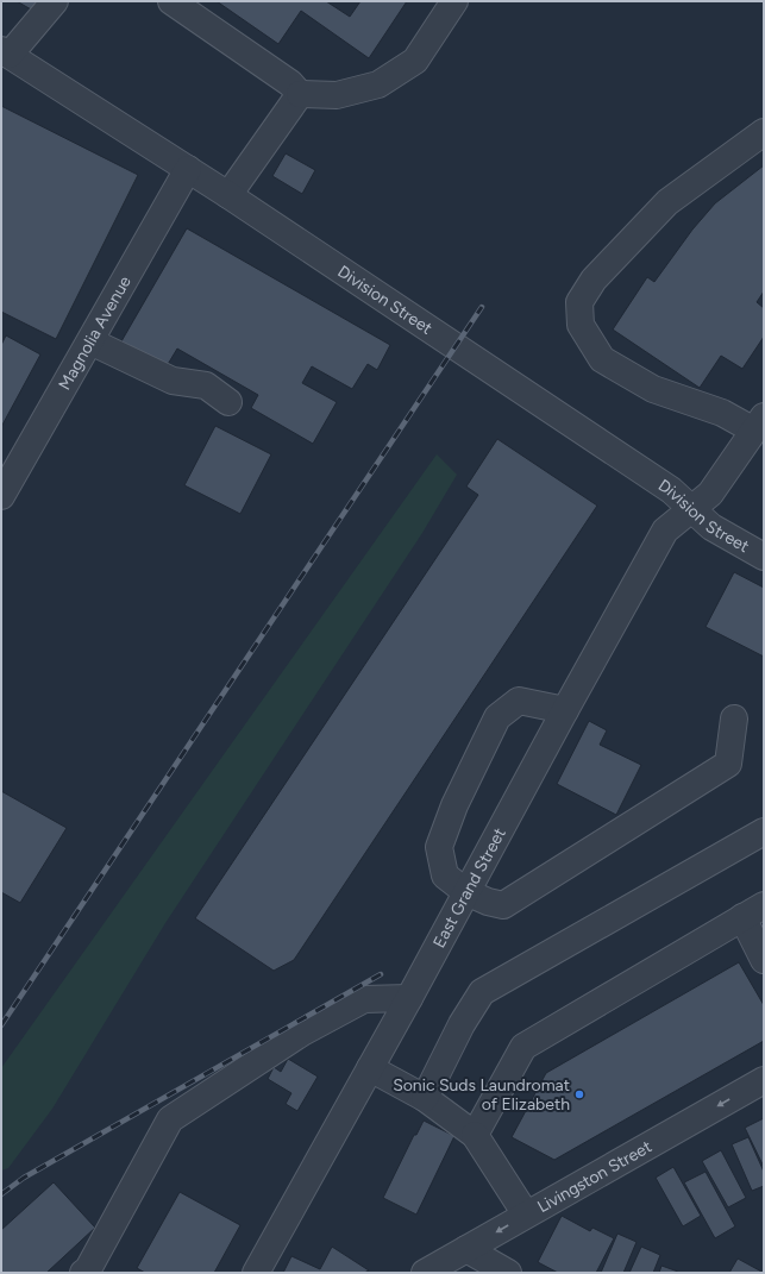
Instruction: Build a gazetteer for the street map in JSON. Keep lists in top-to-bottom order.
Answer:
{
  "streets": {
    "street": [
      "Division Street",
      "Magnolia Avenue",
      "East Grand Street",
      "Livingston Street"
    ]
  },
  "crossings": [
    ["Division Street", "Magnolia Avenue"],
    ["Division Street", "East Grand Street"]
  ],
  "places": ["Sonic Suds Laundromat of Elizabeth"]
}
